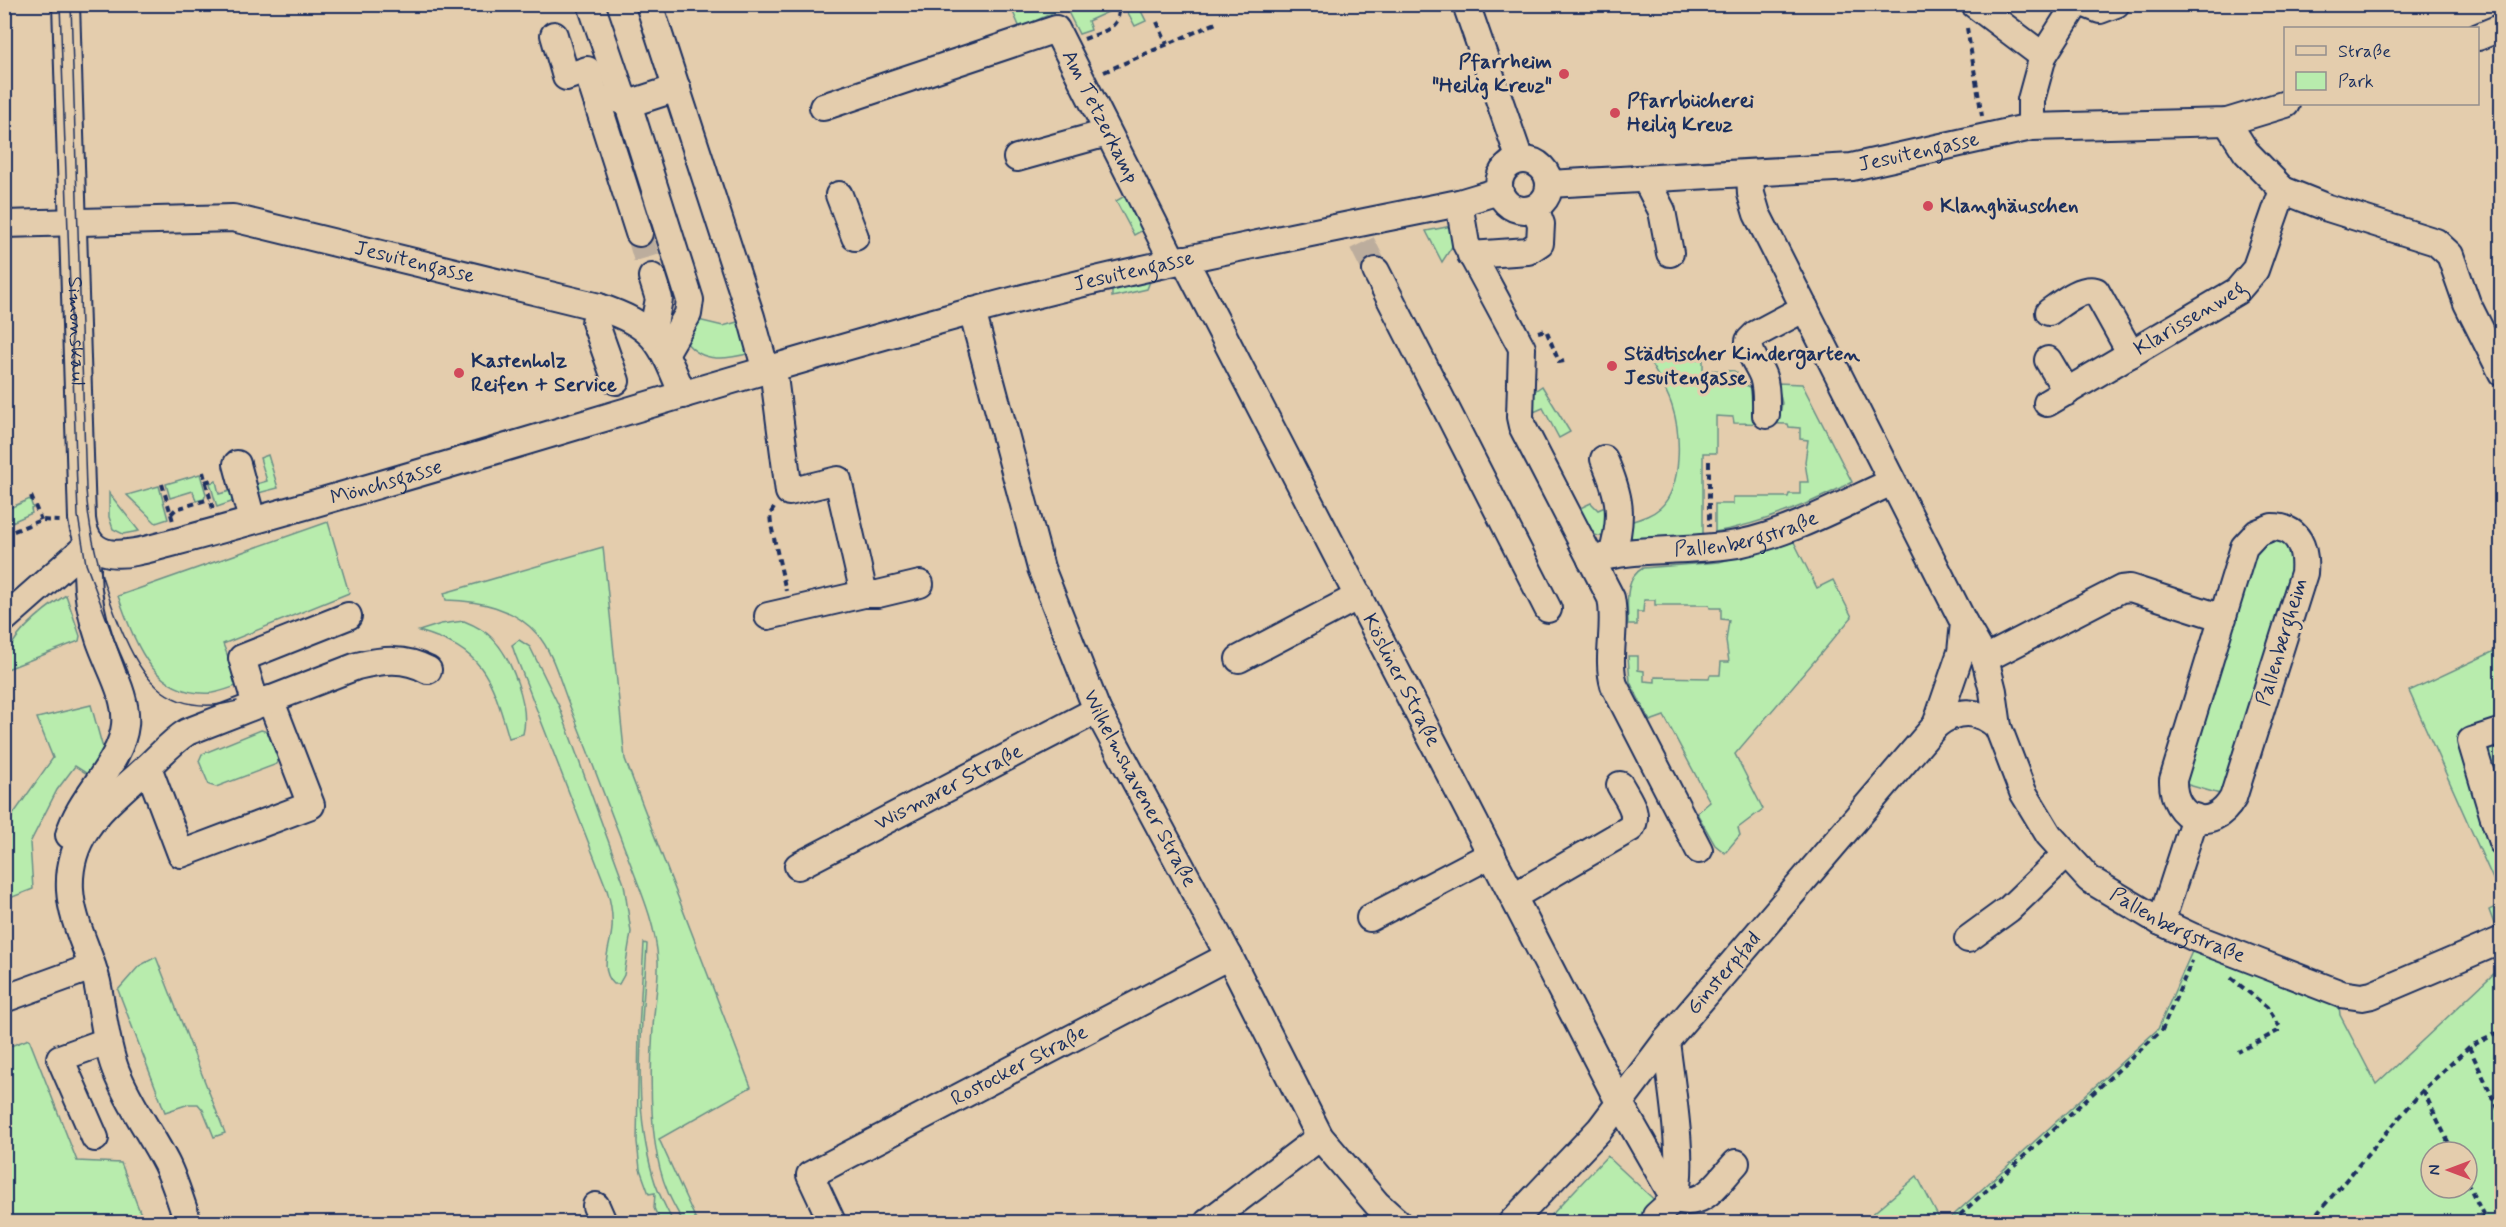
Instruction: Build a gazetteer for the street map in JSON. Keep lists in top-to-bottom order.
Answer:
{
  "streets": {
    "street": [
      "Am Tetzerkamp",
      "Jesuitengasse",
      "Klarissenweg",
      "Simonskaul",
      "Mönchsgasse",
      "Pallenbergstraße",
      "Pallenbergheim",
      "Kösliner Straße",
      "Wismarer Straße",
      "Wilhelmshavener Straße",
      "Ginsterpfad",
      "Rostocker Straße"
    ]
  },
  "crossings": [
    ["Am Tetzerkamp", "Jesuitengasse"],
    ["Am Tetzerkamp", "Kösliner Straße"],
    ["Jesuitengasse", "Simonskaul"],
    ["Jesuitengasse", "Mönchsgasse"],
    ["Jesuitengasse", "Pallenbergstraße"],
    ["Jesuitengasse", "Kösliner Straße"],
    ["Jesuitengasse", "Wilhelmshavener Straße"],
    ["Simonskaul", "Mönchsgasse"],
    ["Pallenbergstraße", "Ginsterpfad"],
    ["Kösliner Straße", "Ginsterpfad"],
    ["Wismarer Straße", "Wilhelmshavener Straße"],
    ["Wilhelmshavener Straße", "Rostocker Straße"]
  ],
  "places": [
    "Pfarrheim \"Heilig Kreuz\"",
    "Pfarrbücherei Heilig Kreuz",
    "Klanghäuschen",
    "Städtischer Kindergarten Jesuitengasse",
    "Kastenholz Reifen + Service"
  ],
  "legend": ["Straße", "Park"],
  "north": "left"
}
